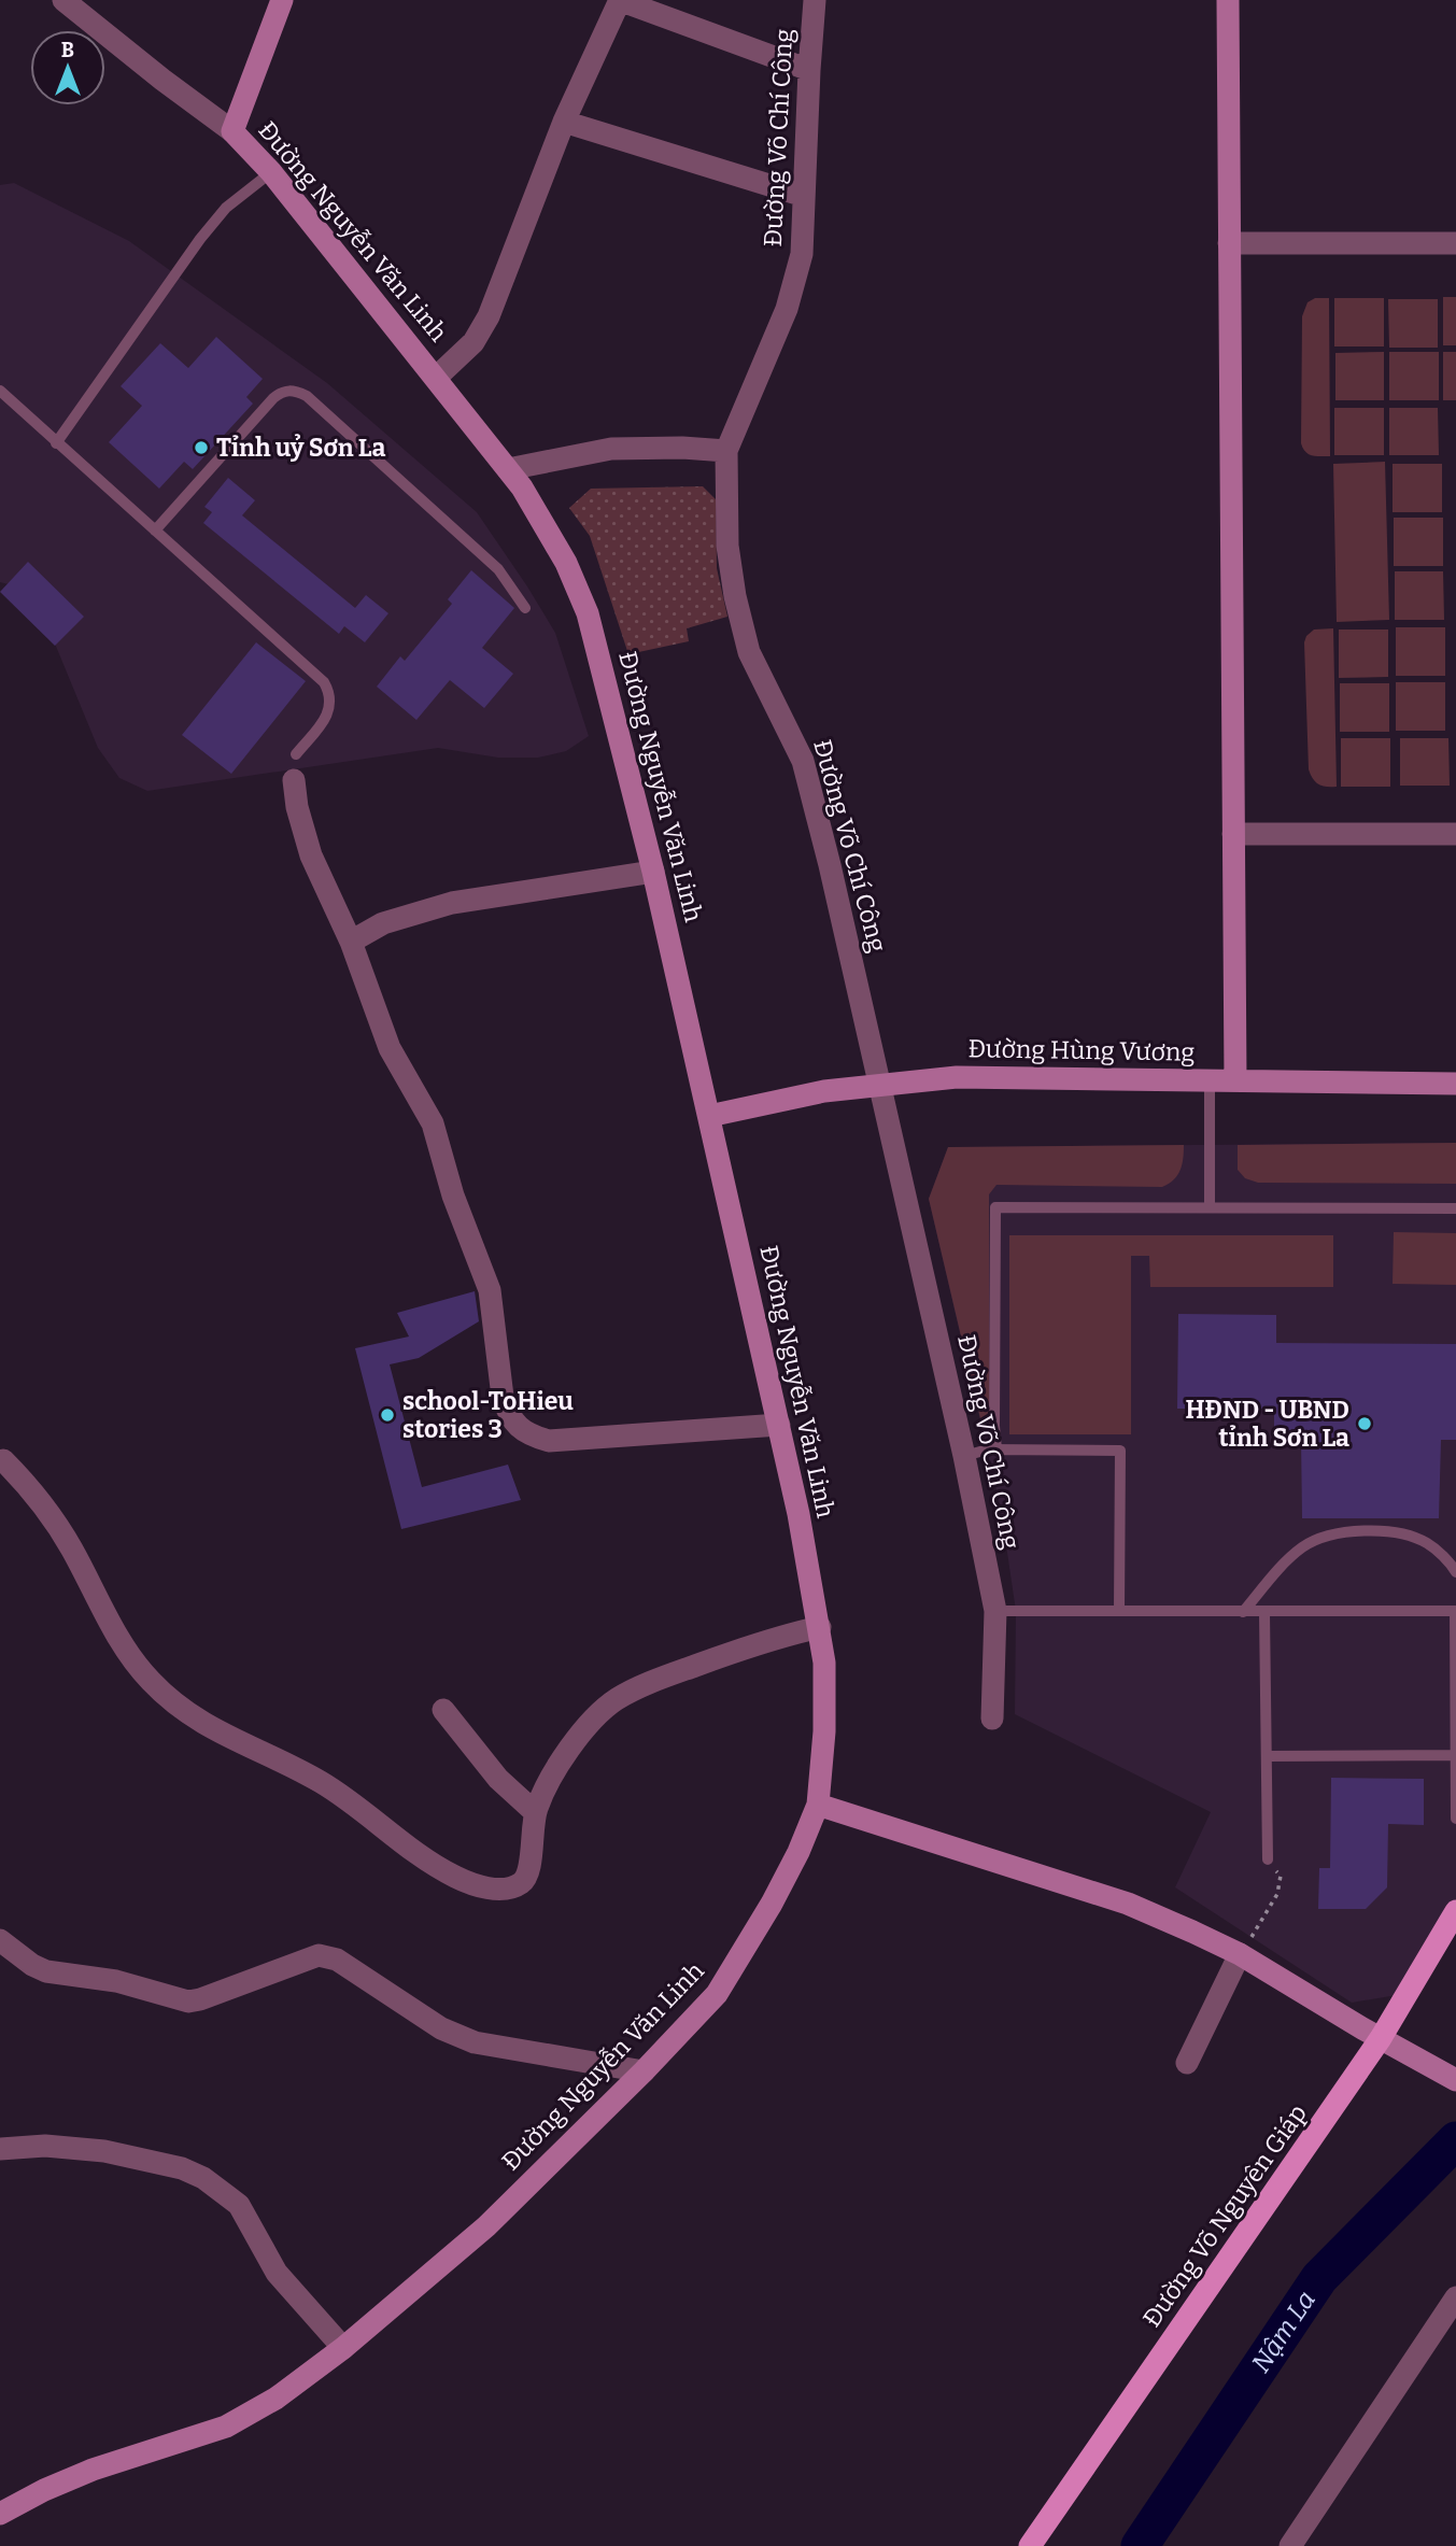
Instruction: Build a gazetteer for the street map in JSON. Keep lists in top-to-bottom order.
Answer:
{
  "streets": {
    "main road": ["Đường Võ Nguyên Giáp"],
    "street": ["Đường Võ Chí Công", "Đường Nguyễn Văn Linh", "Đường Hùng Vương"]
  },
  "crossings": [
    ["Đường Võ Chí Công", "Đường Hùng Vương"],
    ["Đường Nguyễn Văn Linh", "Đường Hùng Vương"]
  ],
  "water": ["Nậm La"],
  "places": ["Tỉnh uỷ Sơn La", "school-ToHieu stories 3", "HĐND - UBND tỉnh Sơn La"],
  "north": "top"
}
